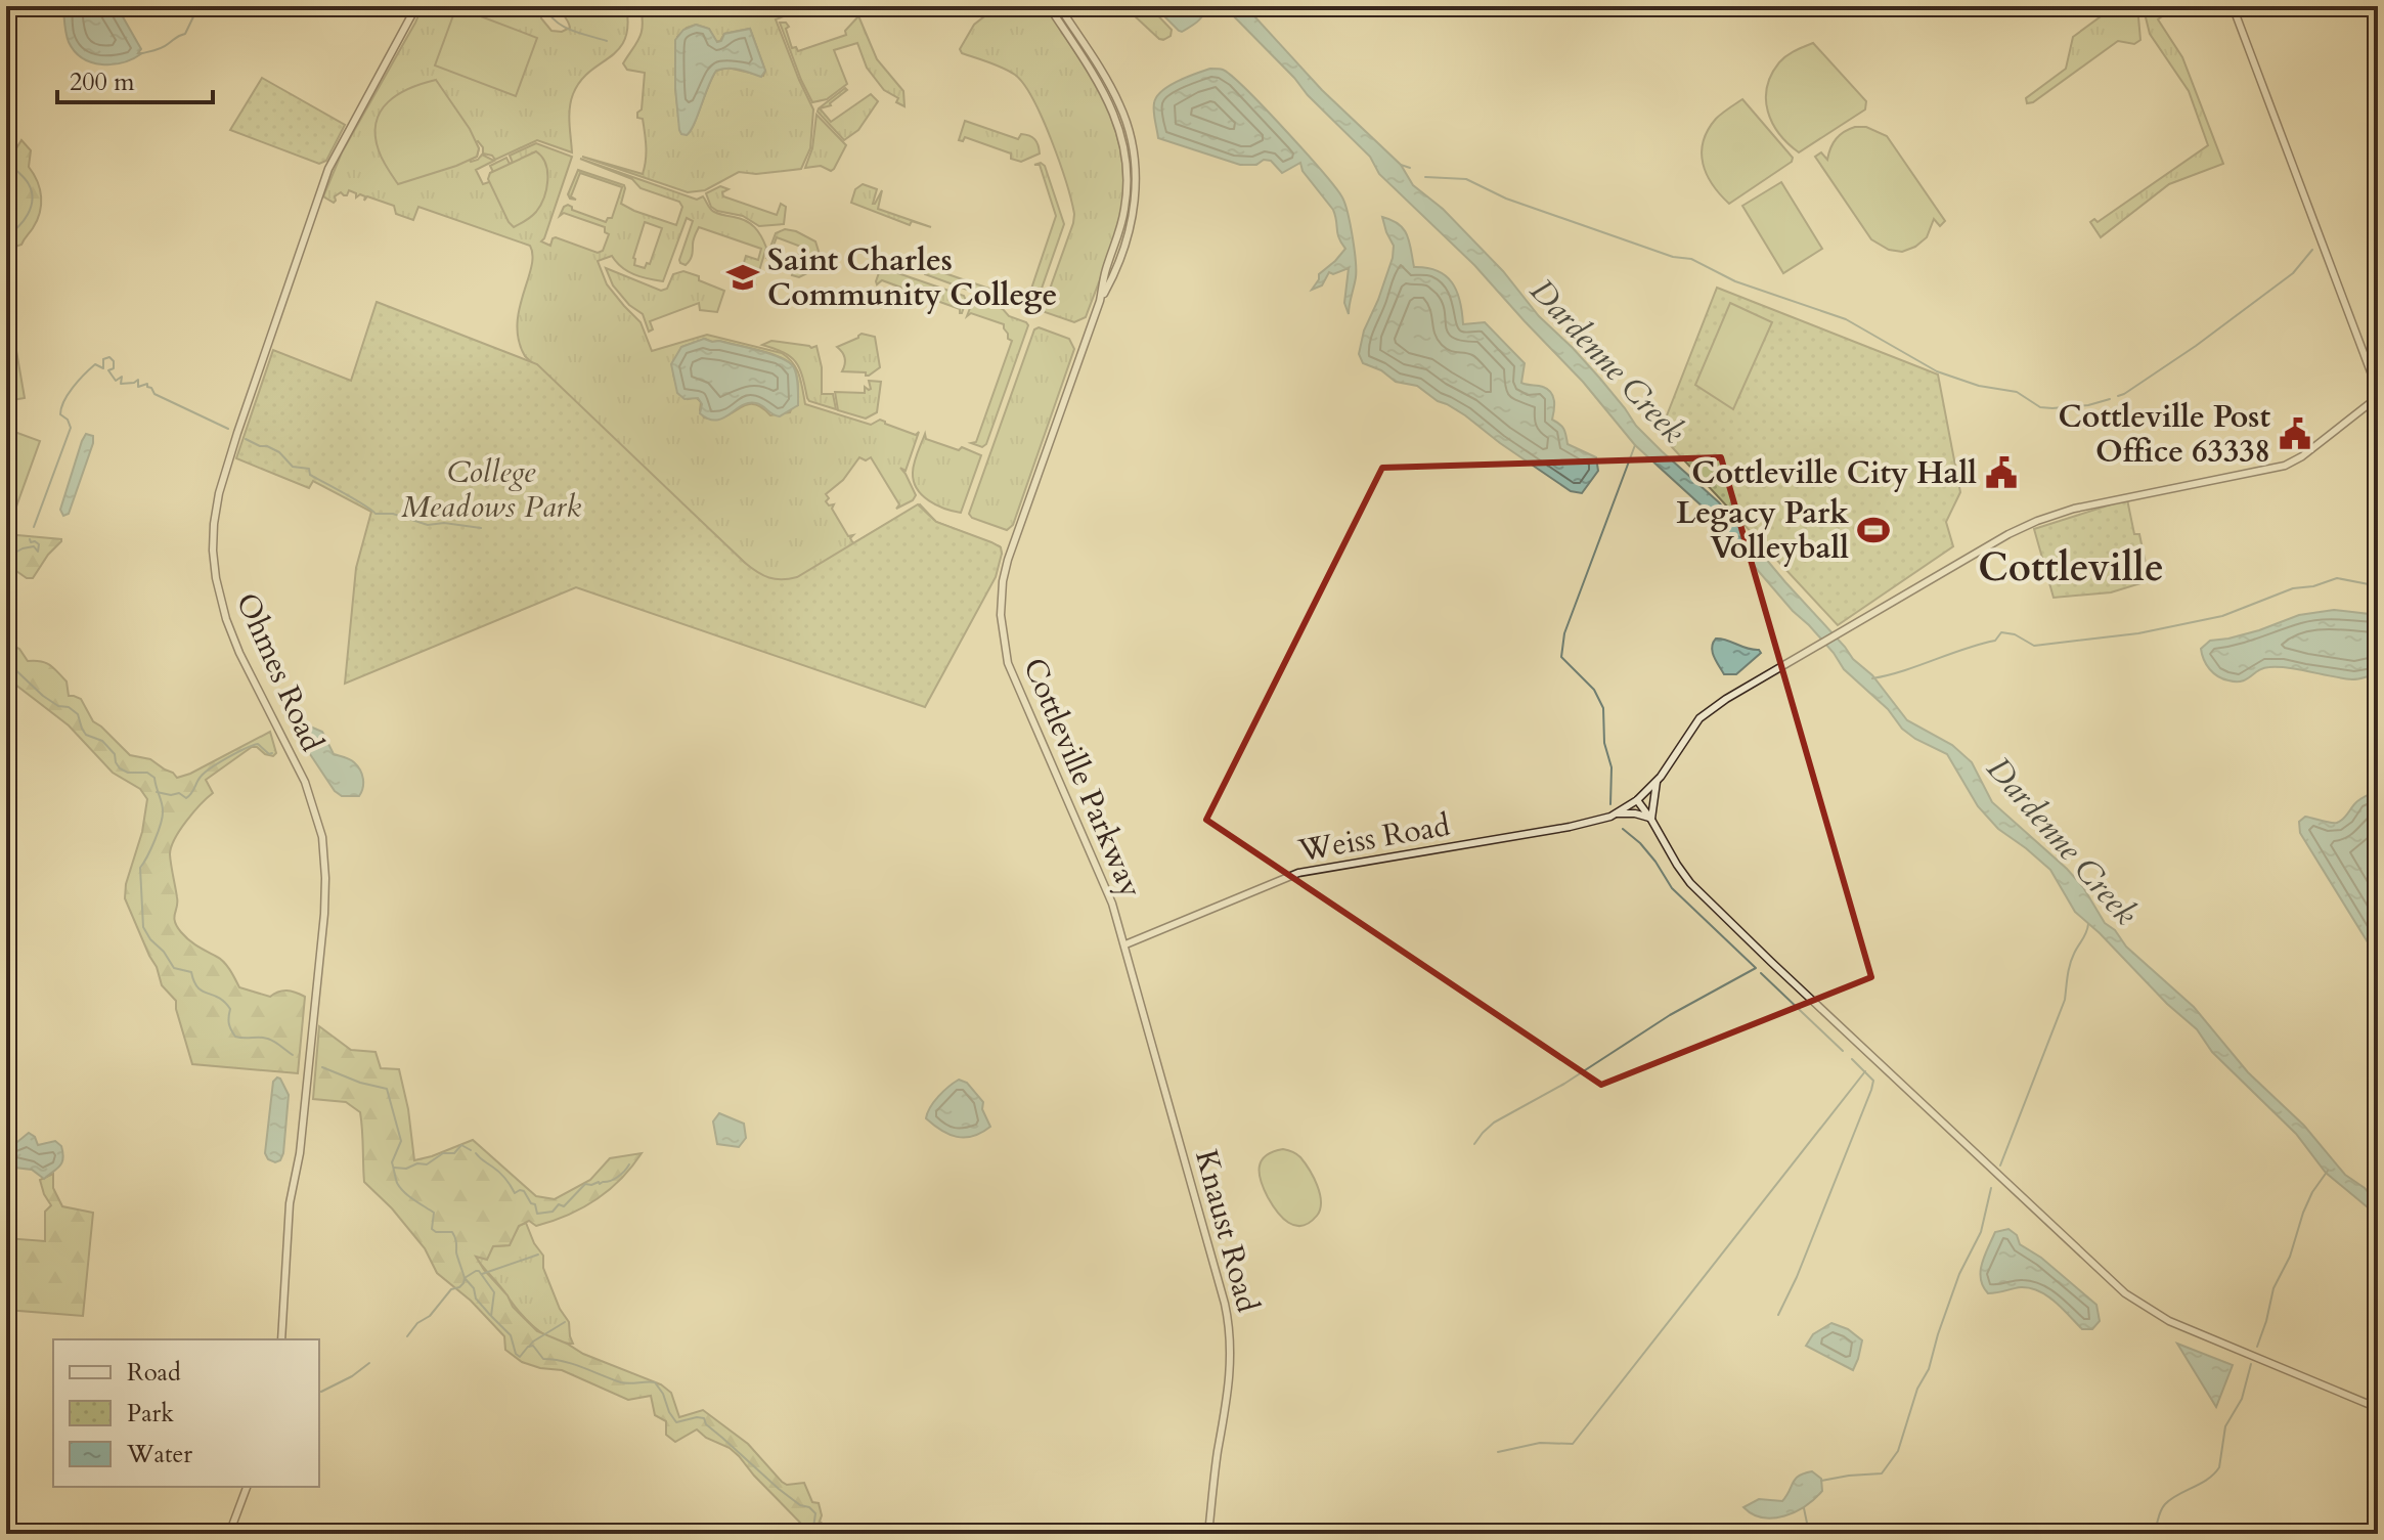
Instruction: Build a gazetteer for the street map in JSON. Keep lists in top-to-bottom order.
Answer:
{
  "streets": {
    "main road": [
      "Ohmes Road",
      "Cottleville Parkway",
      "Weiss Road",
      "Knaust Road"
    ]
  },
  "crossings": [
    ["Cottleville Parkway", "Weiss Road"],
    ["Cottleville Parkway", "Knaust Road"],
    ["Weiss Road", "Knaust Road"]
  ],
  "districts": ["Cottleville"],
  "water": ["Dardenne Creek"],
  "parks": ["College Meadows Park"],
  "places": {
    "school or university": ["Saint Charles Community College"],
    "public building": ["Cottleville Post Office 63338", "Cottleville City Hall"],
    "sports": ["Legacy Park Volleyball"]
  },
  "legend": ["Road", "Park", "Water"],
  "scale_bar": "200 m"
}
